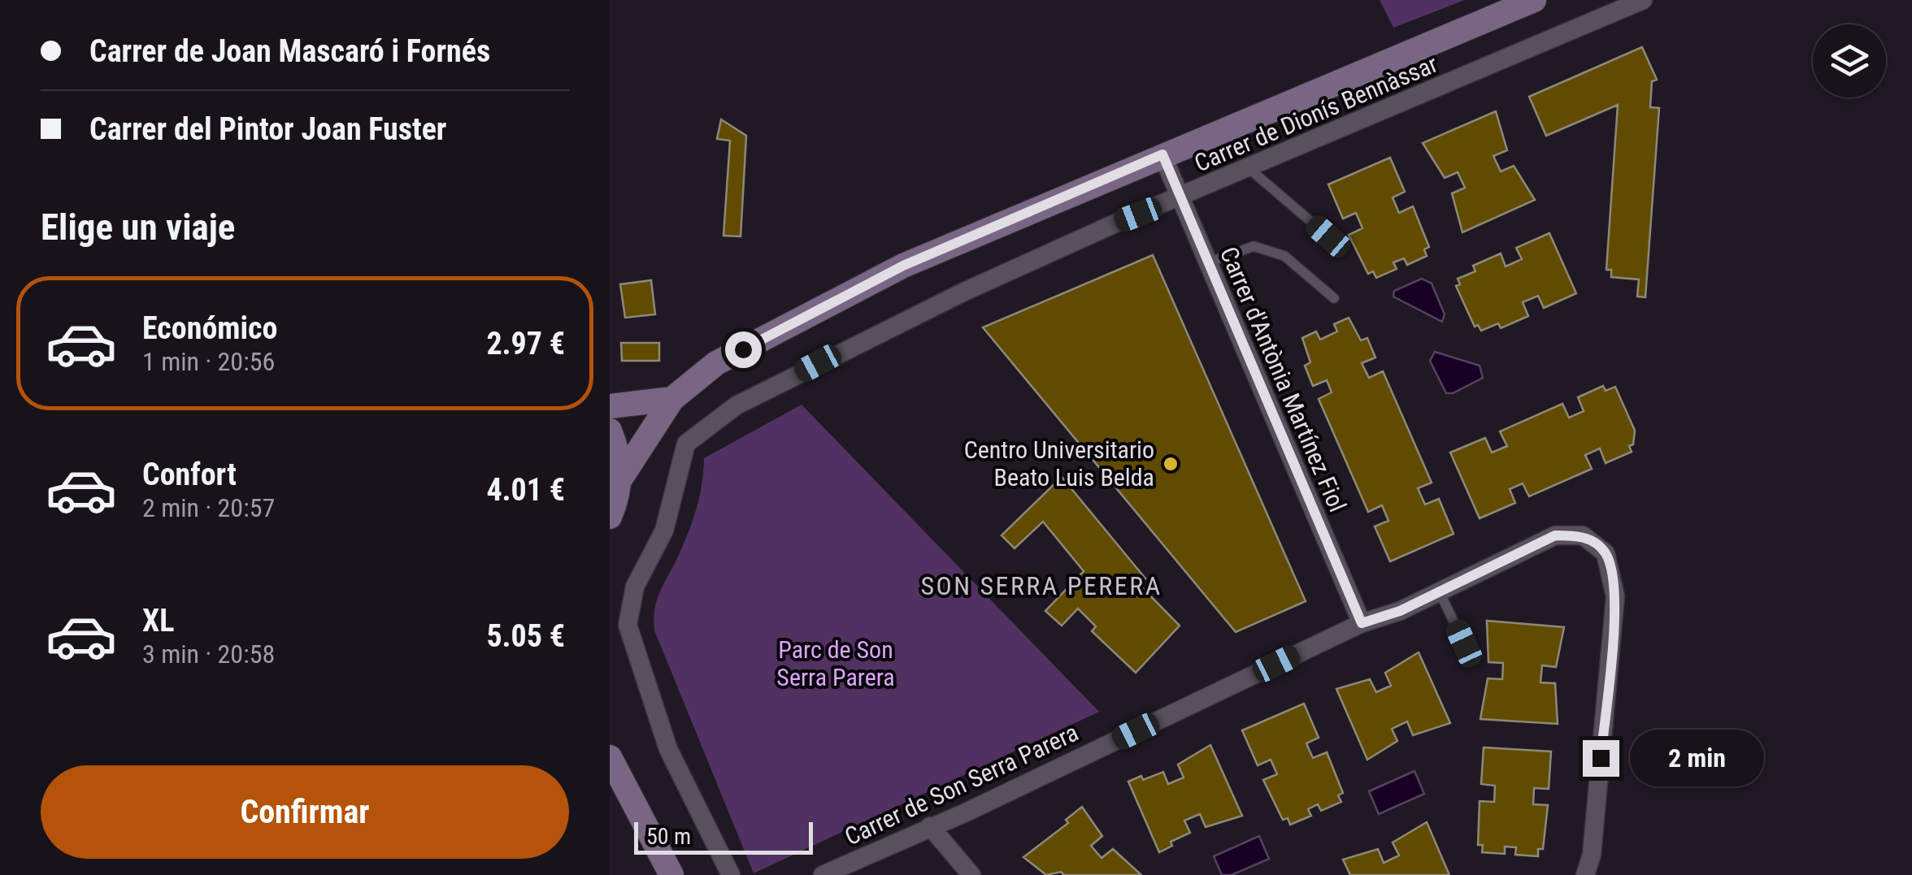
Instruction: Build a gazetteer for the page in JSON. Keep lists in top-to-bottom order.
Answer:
{
  "streets": {
    "street": ["Carrer de Dionís Bennàssar", "Carrer d'Antònia Martínez Fiol", "Carrer de Son Serra Parera"]
  },
  "crossings": [
    ["Carrer de Dionís Bennàssar", "Carrer d'Antònia Martínez Fiol"],
    ["Carrer d'Antònia Martínez Fiol", "Carrer de Son Serra Parera"]
  ],
  "districts": ["SON SERRA PERERA"],
  "parks": ["Parc de Son Serra Parera"],
  "places": ["Centro Universitario Beato Luis Belda"],
  "scale_bar": "50 m",
  "page": {
    "banner": ["Carrer de Joan Mascaró i Fornés", "Carrer del Pintor Joan Fuster"],
    "heading": "Elige un viaje",
    "list": [
      {
        "name": "Económico",
        "note": "1 min · 20:56",
        "value": "2.97 €"
      },
      {
        "name": "Confort",
        "note": "2 min · 20:57",
        "value": "4.01 €"
      },
      {
        "name": "XL",
        "note": "3 min · 20:58",
        "value": "5.05 €"
      }
    ],
    "bubble": "2 min",
    "buttons": "Confirmar",
    "scale": "50 m"
  }
}
